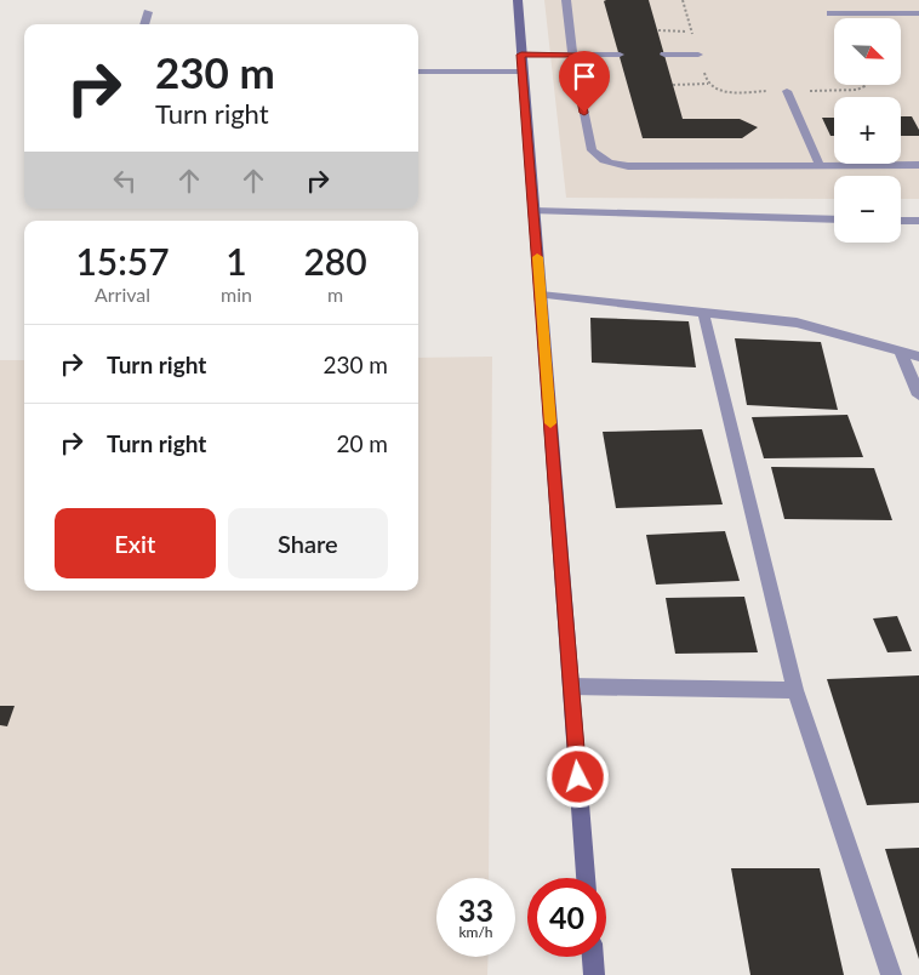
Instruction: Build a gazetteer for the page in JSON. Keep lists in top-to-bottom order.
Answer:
{
  "north": "bottom right",
  "page": {
    "map_buttons": ["+", "−"],
    "turn": ["230 m", "Turn right"],
    "eta": [
      "15:57",
      "Arrival",
      "1",
      "min",
      "280",
      "m"
    ],
    "list": [
      {
        "name": "Turn right",
        "value": "230 m"
      },
      {
        "name": "Turn right",
        "value": "20 m"
      }
    ],
    "buttons": ["Exit", "Share"],
    "speed": "33 km/h",
    "limit": "40"
  }
}
